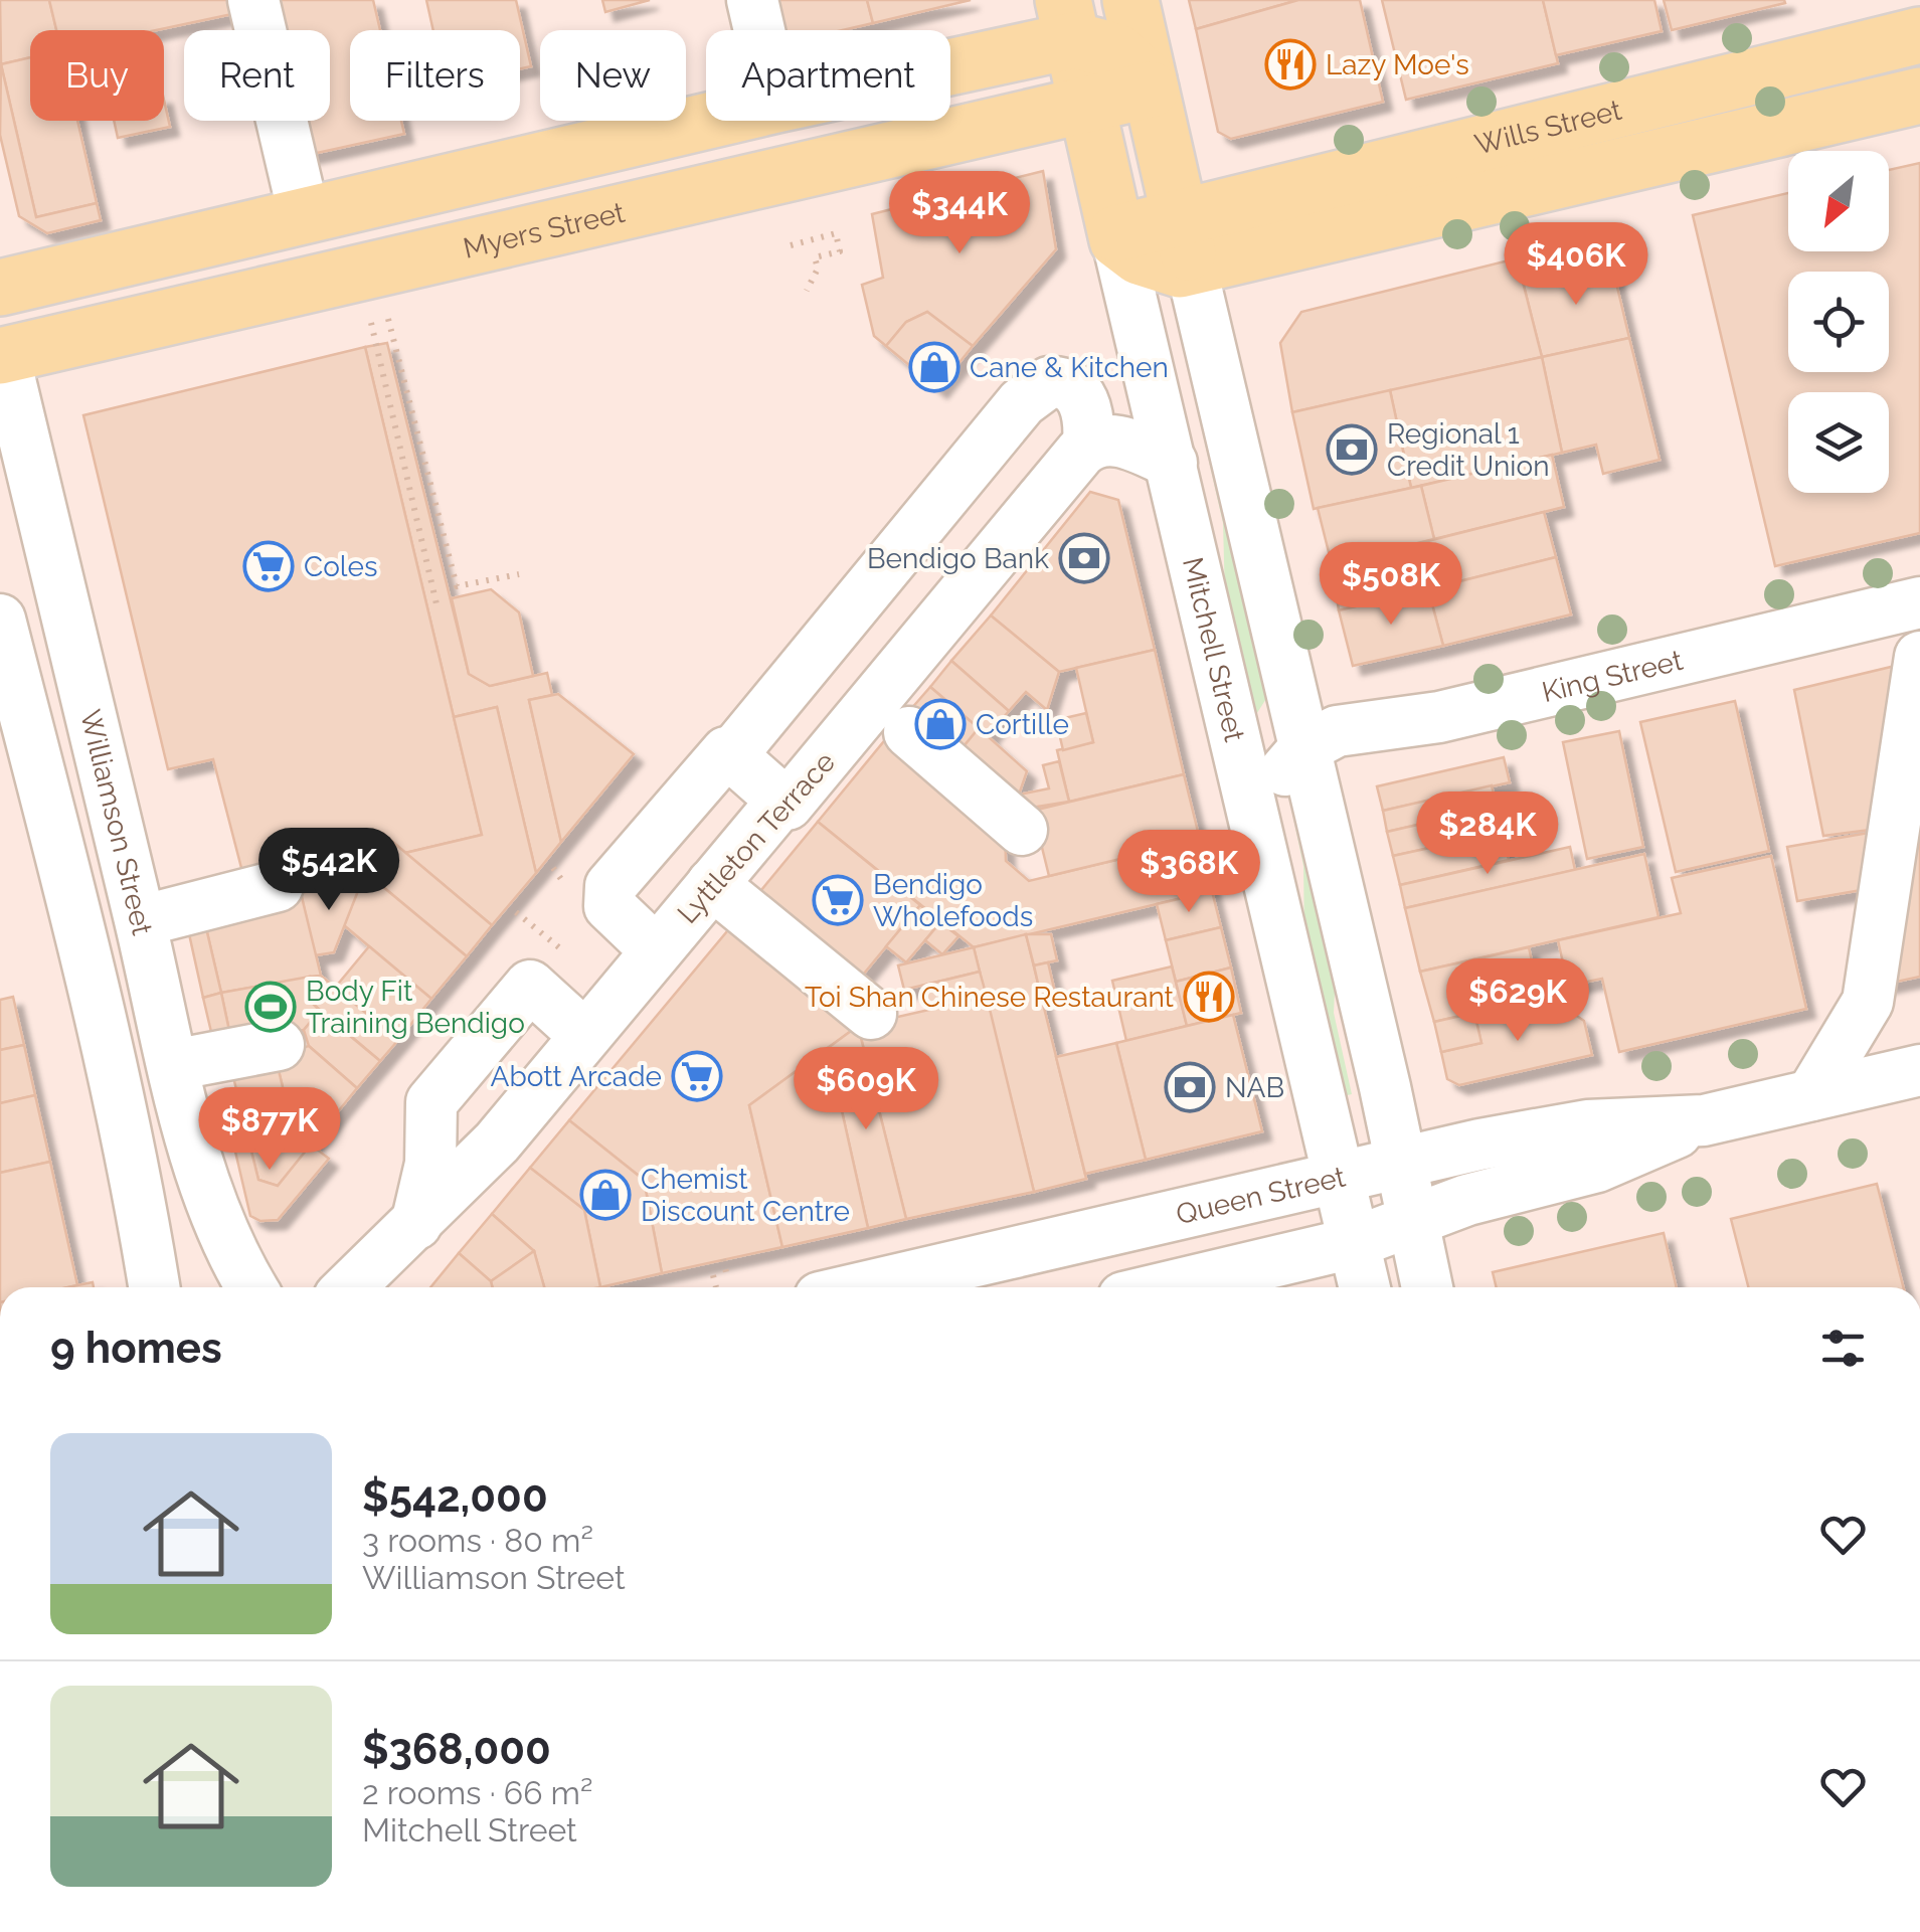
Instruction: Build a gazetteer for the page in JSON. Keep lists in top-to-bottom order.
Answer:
{
  "streets": {
    "main road": ["Wills Street", "Myers Street", "Mitchell Street"],
    "street": [
      "King Street",
      "Williamson Street",
      "Lyttleton Terrace",
      "Queen Street"
    ]
  },
  "crossings": [
    ["Wills Street", "Mitchell Street"],
    ["Myers Street", "Mitchell Street"],
    ["Myers Street", "Williamson Street"],
    ["Mitchell Street", "Queen Street"]
  ],
  "places": {
    "restaurant": ["Lazy Moe's", "Toi Shan Chinese Restaurant"],
    "shop": ["Cane & Kitchen", "Cortille", "Chemist Discount Centre"],
    "bank": ["Regional 1 Credit Union", "Bendigo Bank", "NAB"],
    "supermarket": ["Coles", "Bendigo Wholefoods", "Abott Arcade"],
    "sports": ["Body Fit Training Bendigo"]
  },
  "north": "bottom left",
  "page": {
    "chip": [
      "Buy",
      "Rent",
      "Filters",
      "New",
      "Apartment"
    ],
    "price": [
      "$344K",
      "$406K",
      "$508K",
      "$284K",
      "$542K",
      "$368K",
      "$629K",
      "$609K",
      "$877K"
    ],
    "heading": "9 homes",
    "list": [
      {
        "name": "$542,000",
        "note": "3 rooms · 80 m² · Williamson Street"
      },
      {
        "name": "$368,000",
        "note": "2 rooms · 66 m² · Mitchell Street"
      }
    ]
  }
}
